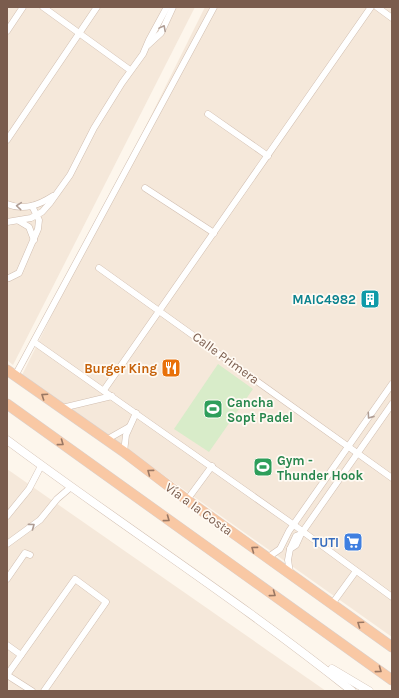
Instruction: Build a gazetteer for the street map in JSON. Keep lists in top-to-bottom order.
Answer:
{
  "streets": {
    "highway": ["Vía a la Costa"],
    "street": ["Calle Primera"]
  },
  "places": {
    "building": ["MAIC4982"],
    "restaurant": ["Burger King"],
    "sports": ["Cancha Sopt Padel", "Gym - Thunder Hook"],
    "supermarket": ["TUTI"]
  }
}
